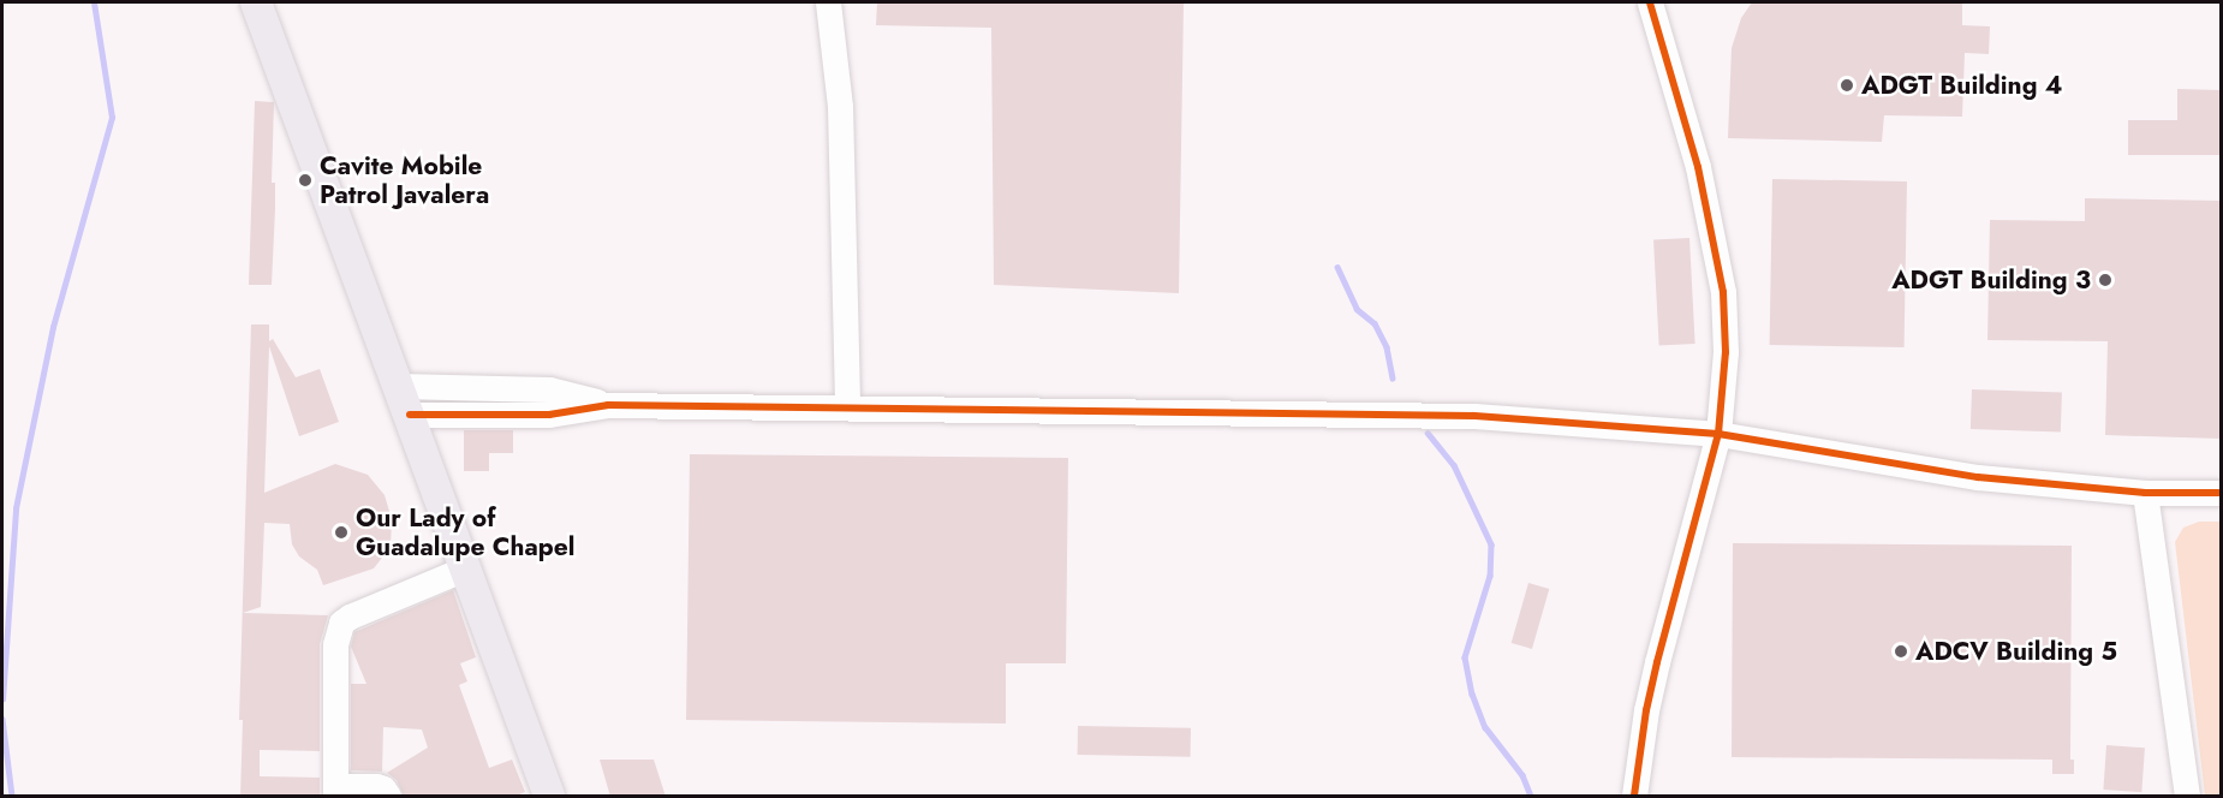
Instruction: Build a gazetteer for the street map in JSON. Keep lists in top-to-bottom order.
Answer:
{
  "places": [
    "ADGT Building 4",
    "Cavite Mobile Patrol Javalera",
    "ADGT Building 3",
    "Our Lady of Guadalupe Chapel",
    "ADCV Building 5"
  ]
}
